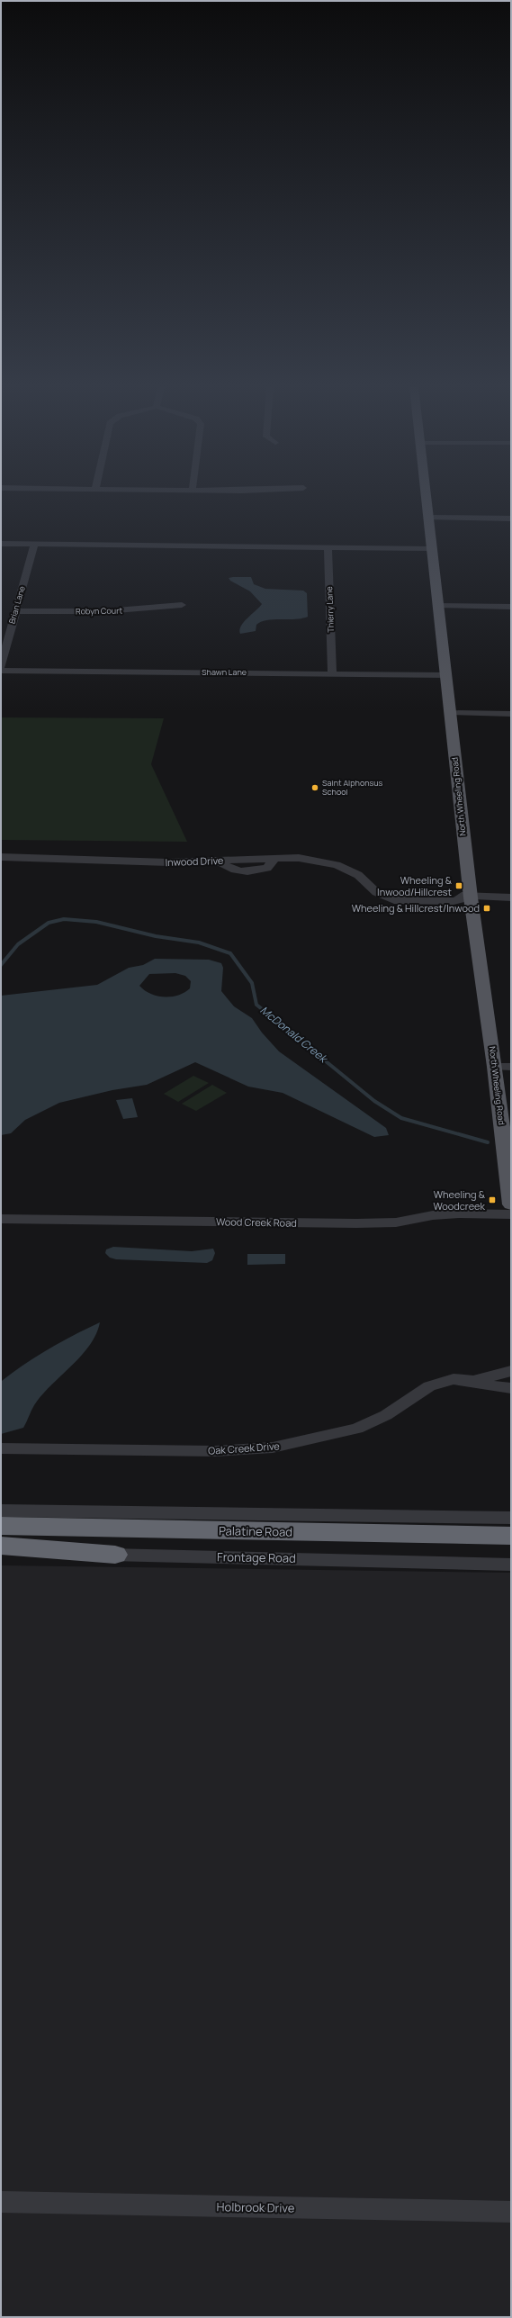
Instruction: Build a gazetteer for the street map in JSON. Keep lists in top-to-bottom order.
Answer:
{
  "streets": {
    "highway": ["Palatine Road"],
    "main road": ["North Wheeling Road"],
    "street": [
      "Brian Lane",
      "Thierry Lane",
      "Robyn Court",
      "Shawn Lane",
      "Inwood Drive",
      "Wood Creek Road",
      "Oak Creek Drive",
      "Frontage Road",
      "Holbrook Drive"
    ]
  },
  "crossings": [
    ["Brian Lane", "Robyn Court"],
    ["Thierry Lane", "Shawn Lane"],
    ["Shawn Lane", "North Wheeling Road"],
    ["North Wheeling Road", "Inwood Drive"]
  ],
  "water": ["McDonald Creek"],
  "places": {
    "other": ["Saint Alphonsus School"],
    "transit": ["Wheeling & Inwood/Hillcrest", "Wheeling & Hillcrest/Inwood", "Wheeling & Woodcreek"]
  }
}
